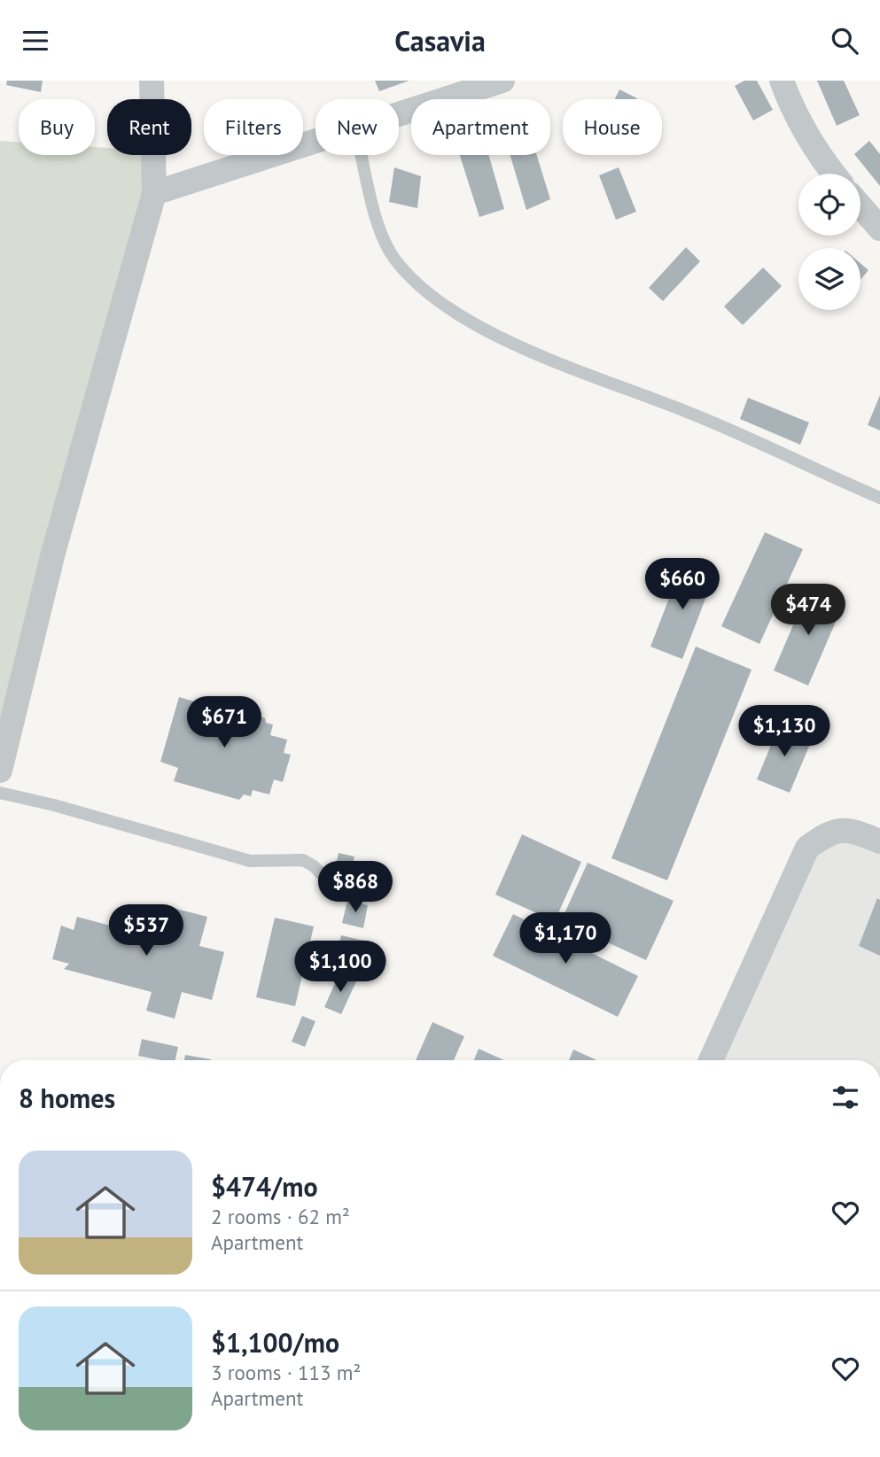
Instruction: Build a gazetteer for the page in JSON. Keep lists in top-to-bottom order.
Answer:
{
  "page": {
    "header": "Casavia",
    "chip": [
      "Buy",
      "Rent",
      "Filters",
      "New",
      "Apartment",
      "House"
    ],
    "price": [
      "$660",
      "$474",
      "$671",
      "$1,130",
      "$868",
      "$537",
      "$1,170",
      "$1,100"
    ],
    "heading": "8 homes",
    "list": [
      {
        "name": "$474/mo",
        "note": "2 rooms · 62 m² · Apartment"
      },
      {
        "name": "$1,100/mo",
        "note": "3 rooms · 113 m² · Apartment"
      }
    ]
  }
}
